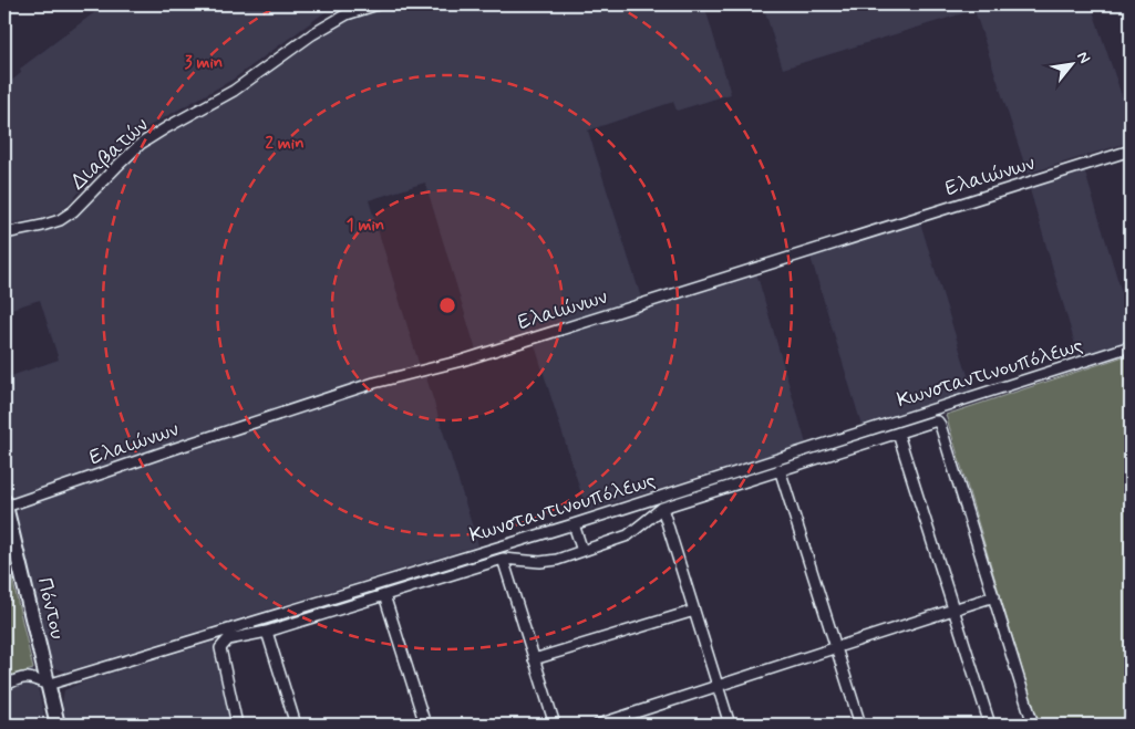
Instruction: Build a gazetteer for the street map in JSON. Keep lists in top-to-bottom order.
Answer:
{
  "streets": {
    "street": [
      "Διαβατών",
      "Ελαιώνων",
      "Κωνσταντινουπόλεως",
      "Πόντου"
    ]
  },
  "crossings": [
    ["Ελαιώνων", "Πόντου"],
    ["Κωνσταντινουπόλεως", "Πόντου"]
  ],
  "north": "top right",
  "rings": ["3 min", "2 min", "1 min"]
}
